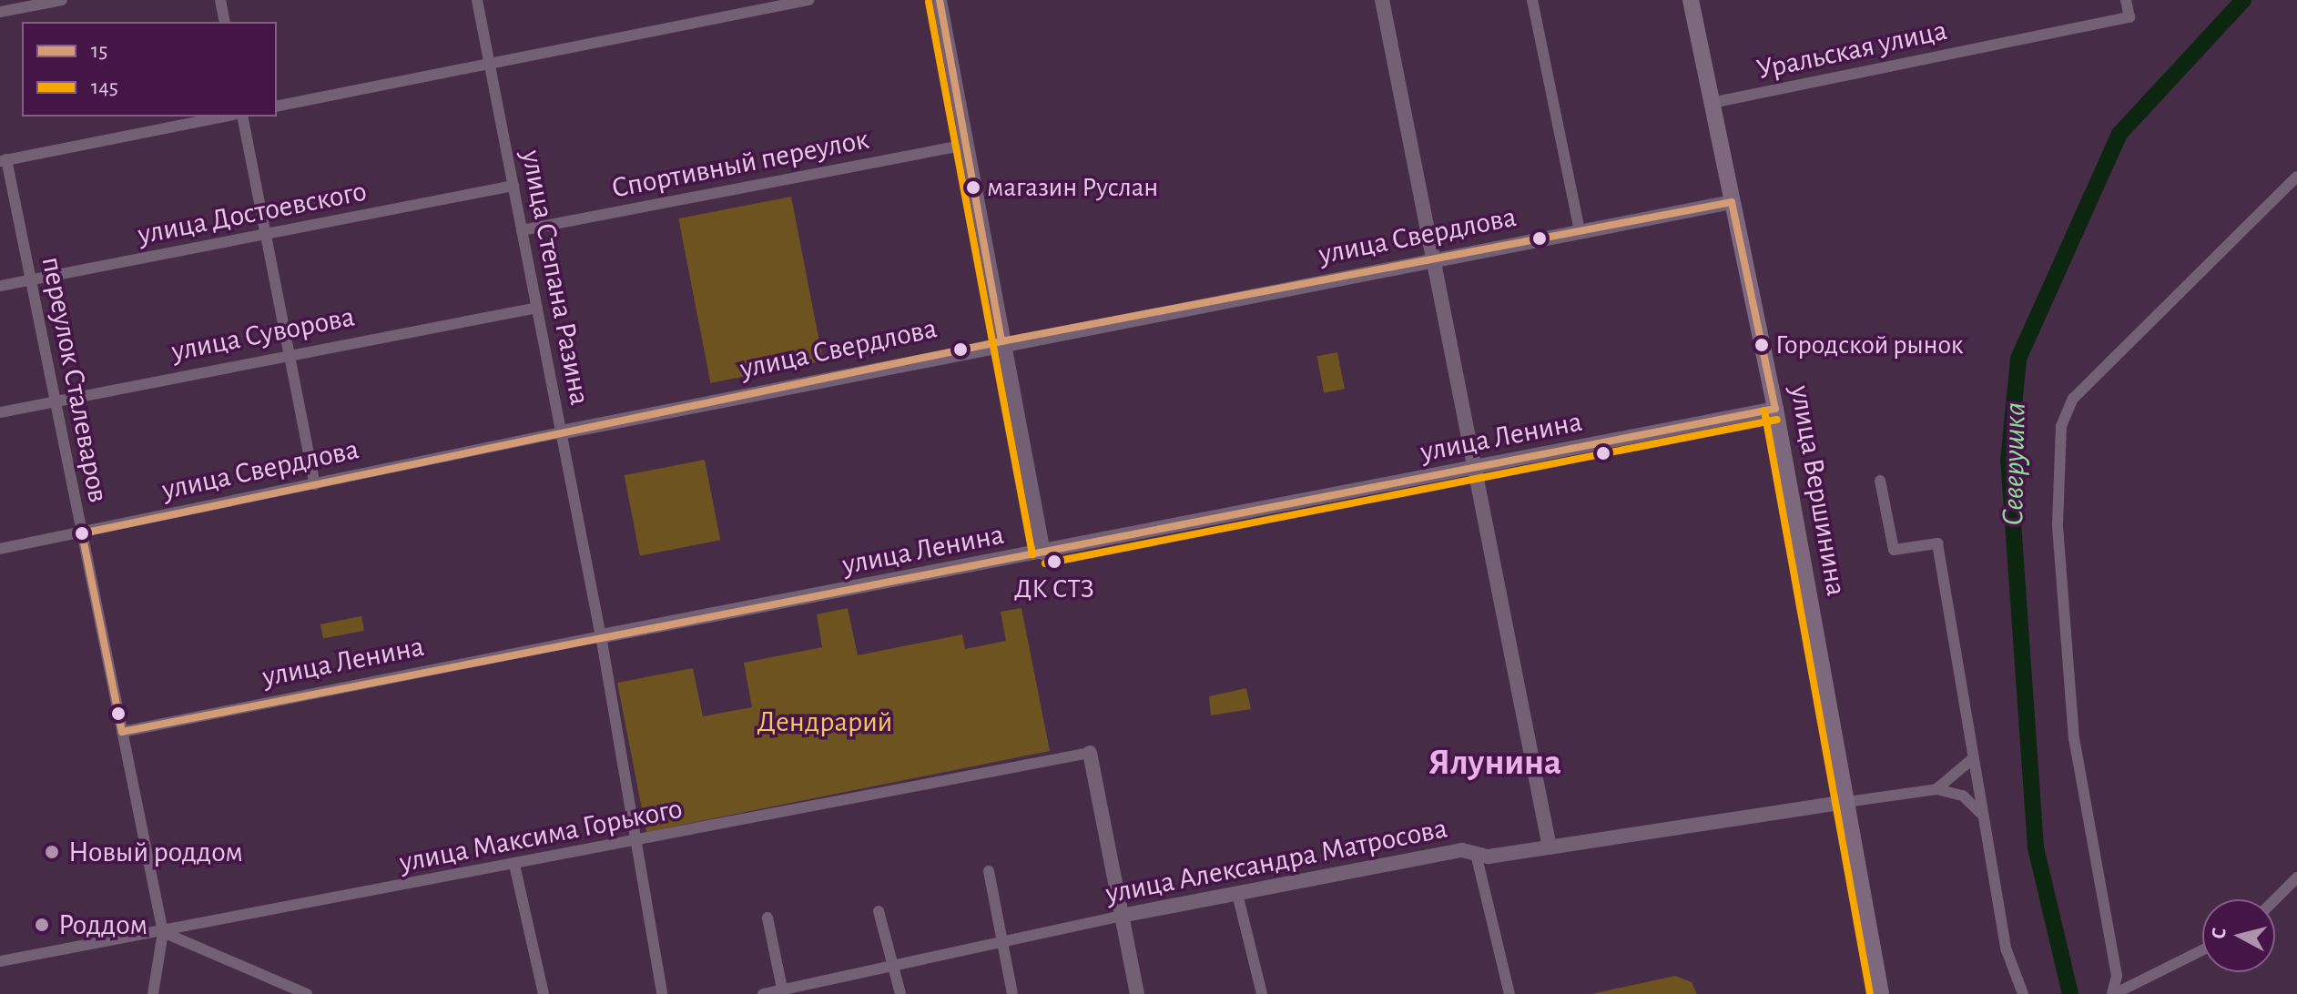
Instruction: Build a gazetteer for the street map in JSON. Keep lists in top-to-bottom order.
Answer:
{
  "streets": {
    "main road": ["улица Вершинина"],
    "street": [
      "Уральская улица",
      "Спортивный переулок",
      "улица Достоевского",
      "улица Свердлова",
      "улица Степана Разина",
      "улица Суворова",
      "переулок Сталеваров",
      "улица Ленина",
      "улица Максима Горького",
      "улица Александра Матросова"
    ]
  },
  "crossings": [
    ["Уральская улица", "улица Вершинина"],
    ["Спортивный переулок", "улица Степана Разина"],
    ["улица Достоевского", "улица Степана Разина"],
    ["улица Достоевского", "переулок Сталеваров"],
    ["улица Свердлова", "улица Степана Разина"],
    ["улица Свердлова", "переулок Сталеваров"],
    ["улица Свердлова", "улица Вершинина"],
    ["улица Степана Разина", "улица Суворова"],
    ["улица Степана Разина", "улица Ленина"],
    ["улица Степана Разина", "улица Максима Горького"],
    ["улица Суворова", "переулок Сталеваров"],
    ["переулок Сталеваров", "улица Ленина"],
    ["переулок Сталеваров", "улица Максима Горького"],
    ["улица Ленина", "улица Вершинина"],
    ["улица Вершинина", "улица Александра Матросова"]
  ],
  "districts": ["Ялунина"],
  "water": ["Северушка"],
  "parks": ["Дендрарий"],
  "places": [
    "магазин Руслан",
    "Городской рынок",
    "ДК СТЗ",
    "Новый роддом",
    "Роддом"
  ],
  "lines": ["transit line 15", "transit line 145"],
  "legend": ["15", "145"],
  "north": "left"
}
